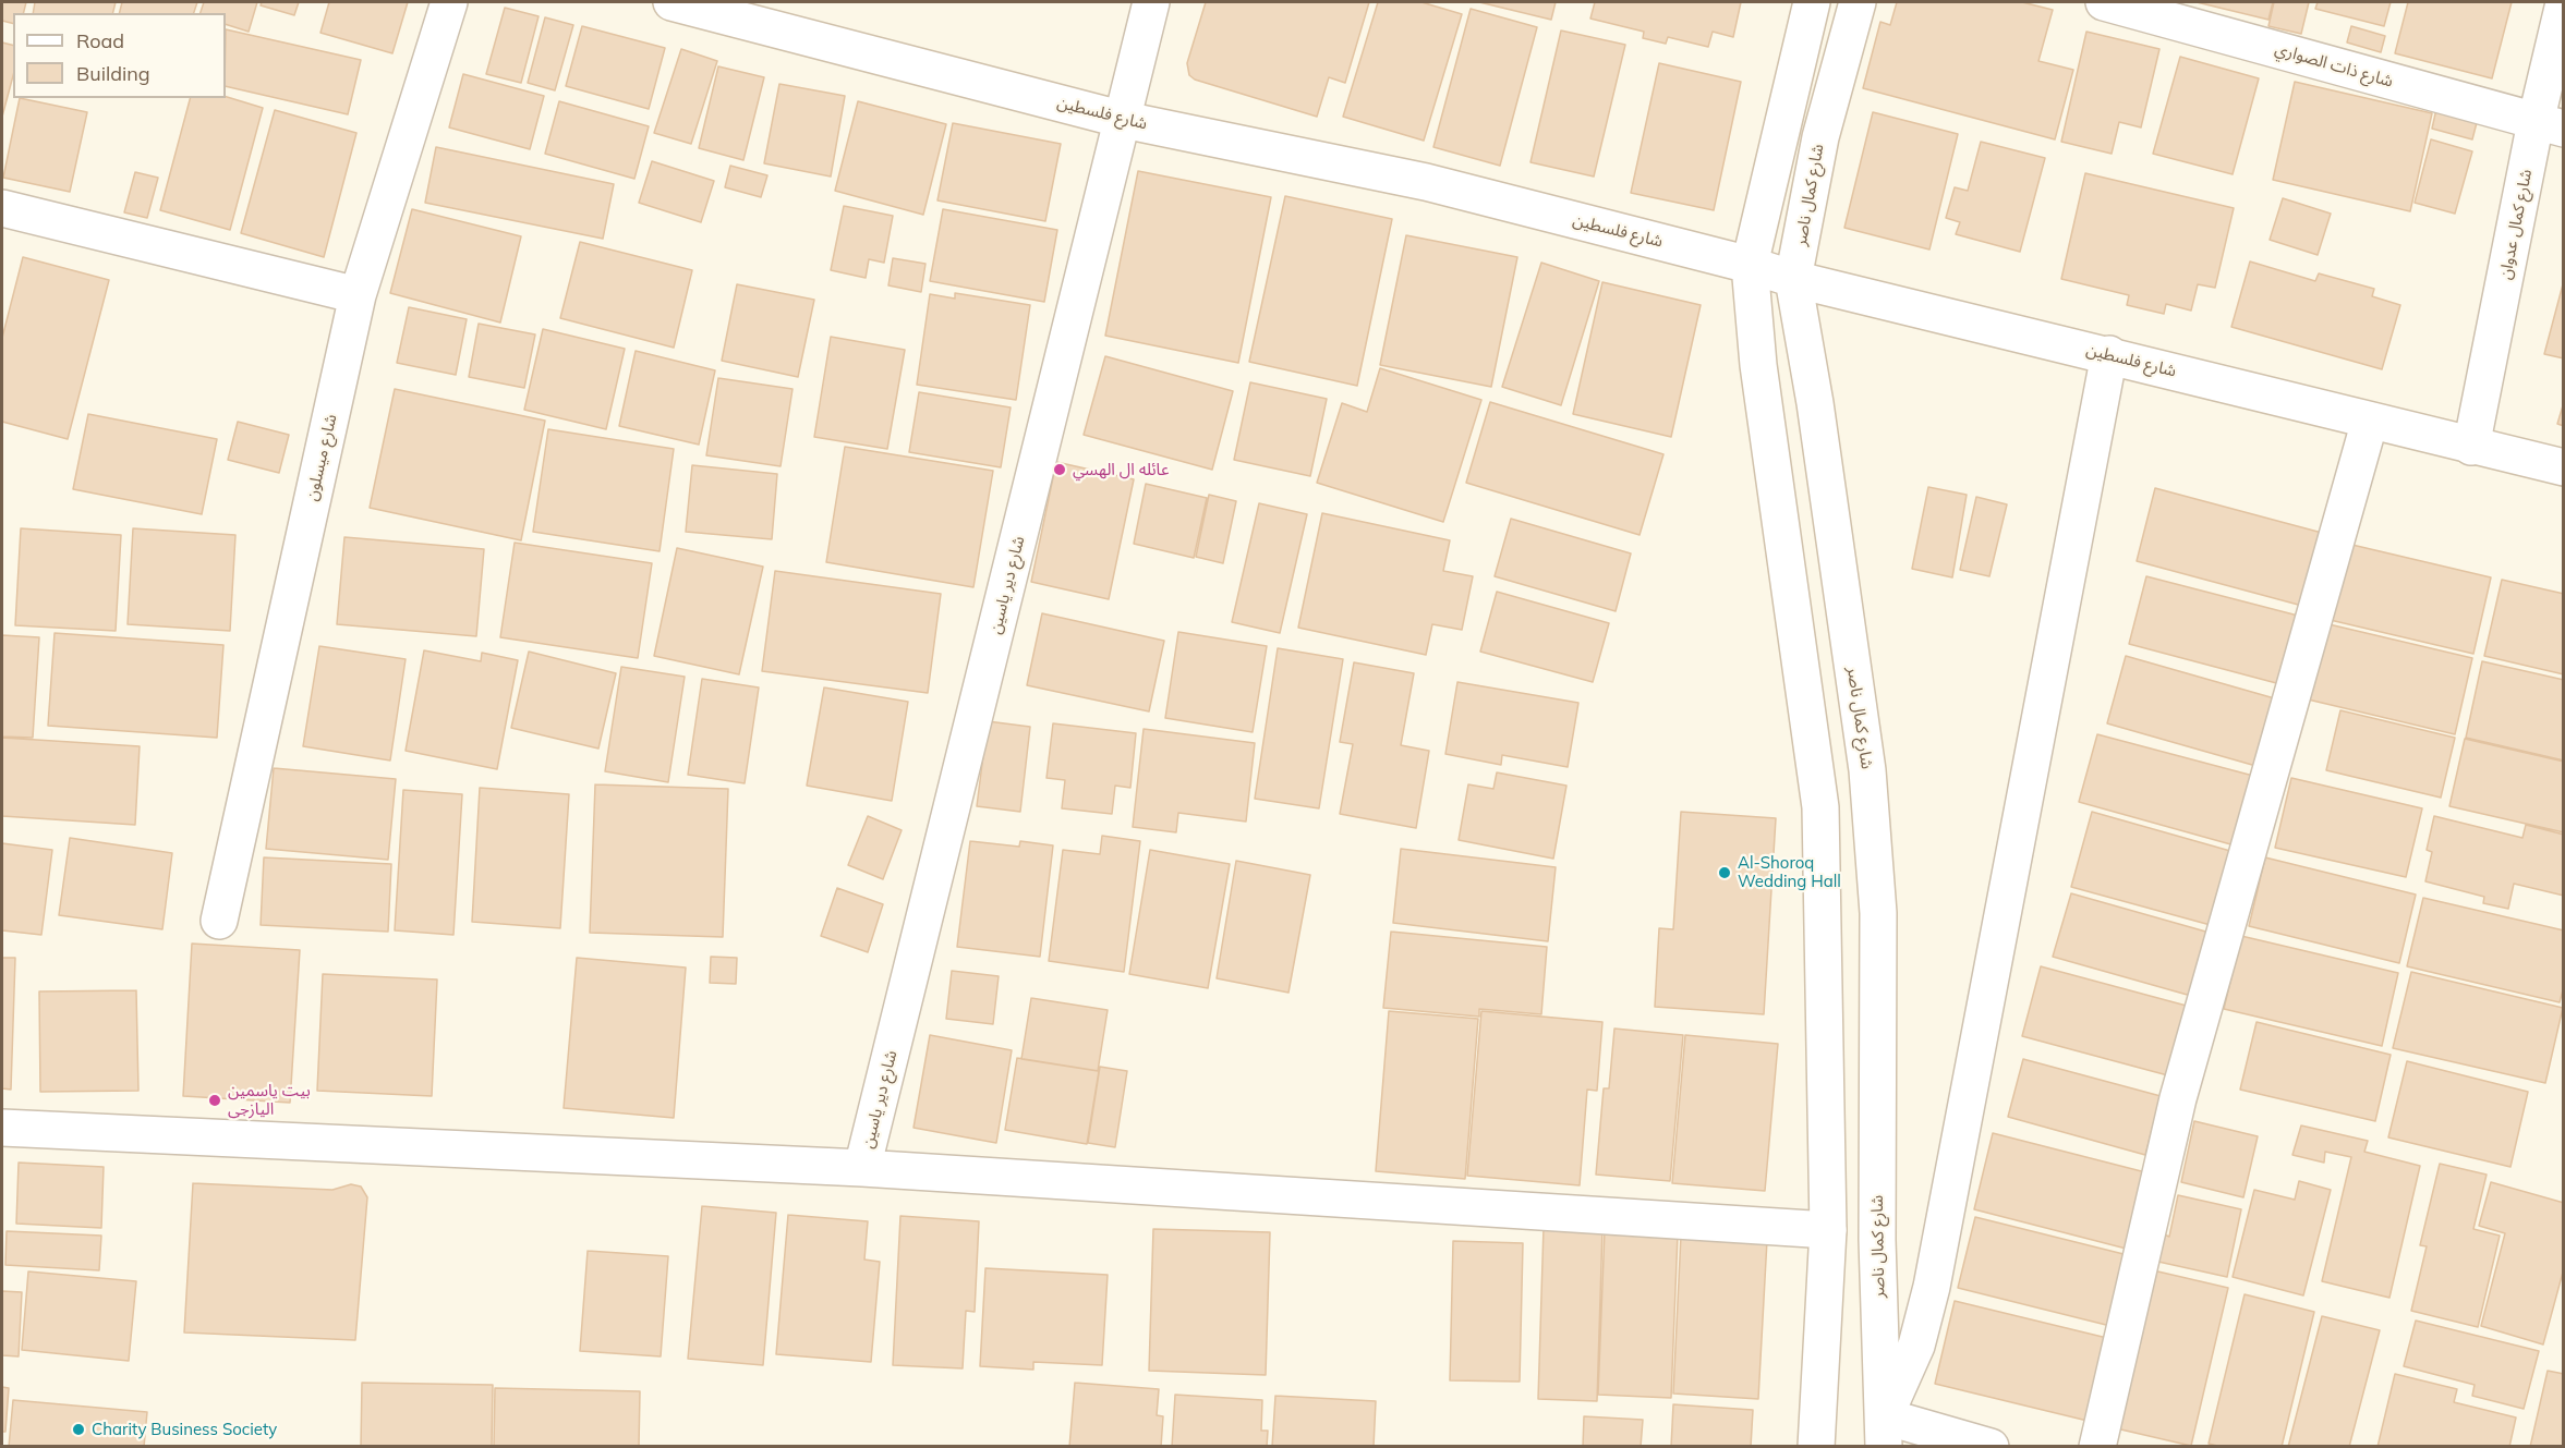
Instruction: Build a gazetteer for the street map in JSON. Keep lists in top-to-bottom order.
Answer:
{
  "streets": {
    "street": [
      "شارع ذات الصواري",
      "شارع فلسطين",
      "شارع كمال ناصر",
      "شارع كمال عدوان",
      "شارع ميسلون",
      "شارع دير ياسين"
    ]
  },
  "crossings": [
    ["شارع ذات الصواري", "شارع كمال عدوان"],
    ["شارع فلسطين", "شارع كمال ناصر"],
    ["شارع فلسطين", "شارع كمال عدوان"],
    ["شارع فلسطين", "شارع دير ياسين"]
  ],
  "places": [
    "عائله ال الهسي",
    "Al-Shoroq Wedding Hall",
    "بيت ياسمين اليازجى",
    "Charity Business Society"
  ],
  "legend": ["Road", "Building"]
}
